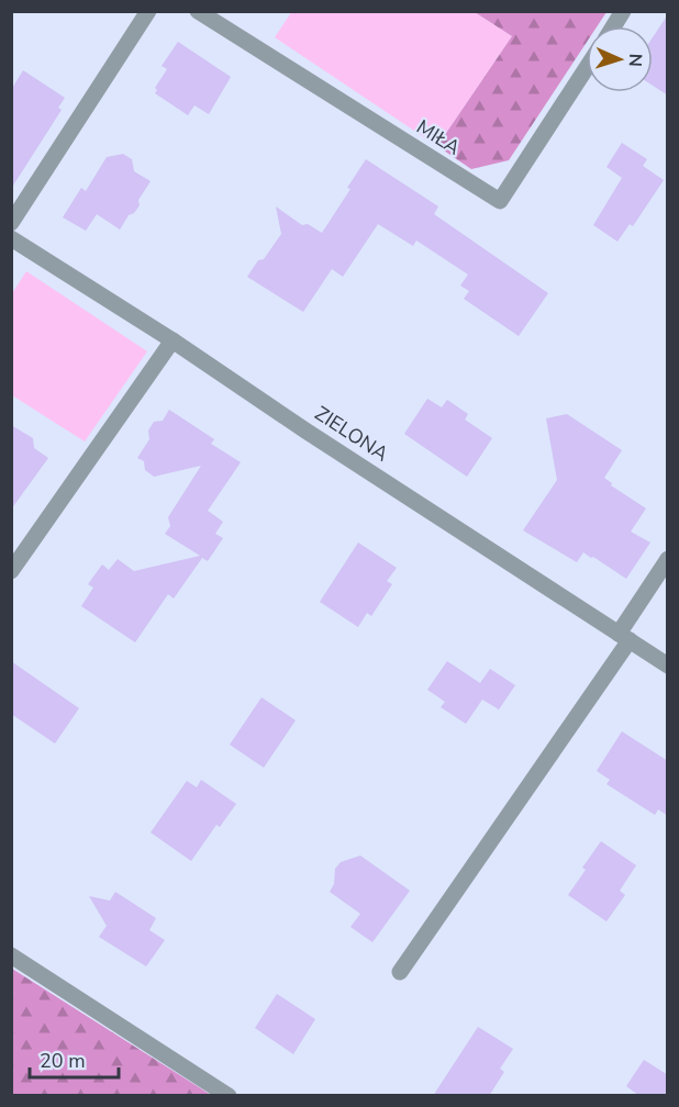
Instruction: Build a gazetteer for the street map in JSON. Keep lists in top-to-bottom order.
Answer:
{
  "streets": {
    "street": ["MIŁA", "ZIELONA"]
  },
  "scale_bar": "20 m",
  "north": "right"
}
